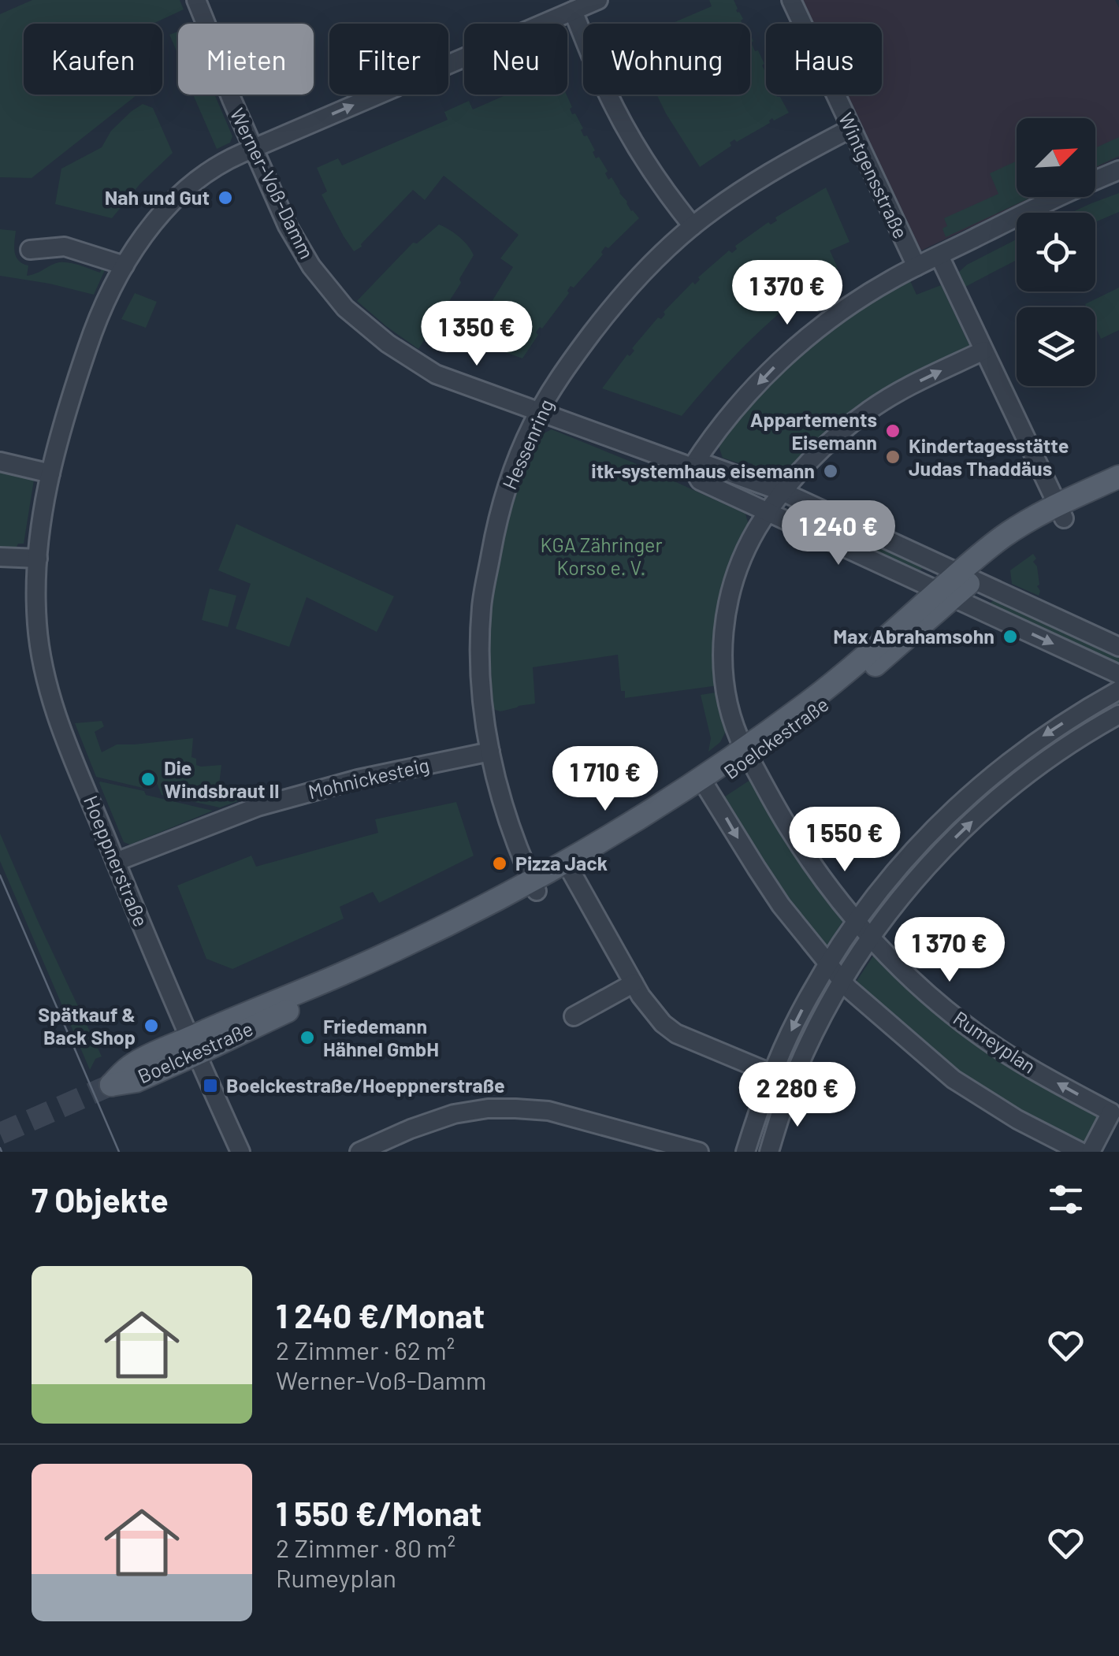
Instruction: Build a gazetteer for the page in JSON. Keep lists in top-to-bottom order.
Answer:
{
  "streets": {
    "main road": ["Boelckestraße"],
    "street": [
      "Wintgensstraße",
      "Werner-Voß-Damm",
      "Hessenring",
      "Mohnickesteig",
      "Hoeppnerstraße",
      "Rumeyplan"
    ]
  },
  "crossings": [
    ["Wintgensstraße", "Hessenring"],
    ["Werner-Voß-Damm", "Hessenring"],
    ["Werner-Voß-Damm", "Boelckestraße"],
    ["Werner-Voß-Damm", "Hoeppnerstraße"],
    ["Werner-Voß-Damm", "Rumeyplan"],
    ["Hessenring", "Boelckestraße"],
    ["Hessenring", "Mohnickesteig"],
    ["Boelckestraße", "Hoeppnerstraße"],
    ["Boelckestraße", "Rumeyplan"],
    ["Mohnickesteig", "Hoeppnerstraße"]
  ],
  "parks": ["KGA Zähringer Korso e. V."],
  "places": {
    "other": [
      "Nah und Gut",
      "Appartements Eisemann",
      "Kindertagesstätte Judas Thaddäus",
      "itk-systemhaus eisemann",
      "Max Abrahamsohn",
      "Die Windsbraut II",
      "Pizza Jack",
      "Spätkauf & Back Shop",
      "Friedemann Hähnel GmbH"
    ],
    "transit": ["Boelckestraße/Hoeppnerstraße"]
  },
  "north": "top right",
  "page": {
    "chip": [
      "Kaufen",
      "Mieten",
      "Filter",
      "Neu",
      "Wohnung",
      "Haus"
    ],
    "price": [
      "1 370 €",
      "1 350 €",
      "1 240 €",
      "1 710 €",
      "1 550 €",
      "1 370 €",
      "2 280 €"
    ],
    "heading": "7 Objekte",
    "list": [
      {
        "name": "1 240 €/Monat",
        "note": "2 Zimmer · 62 m² · Werner-Voß-Damm"
      },
      {
        "name": "1 550 €/Monat",
        "note": "2 Zimmer · 80 m² · Rumeyplan"
      }
    ]
  }
}
